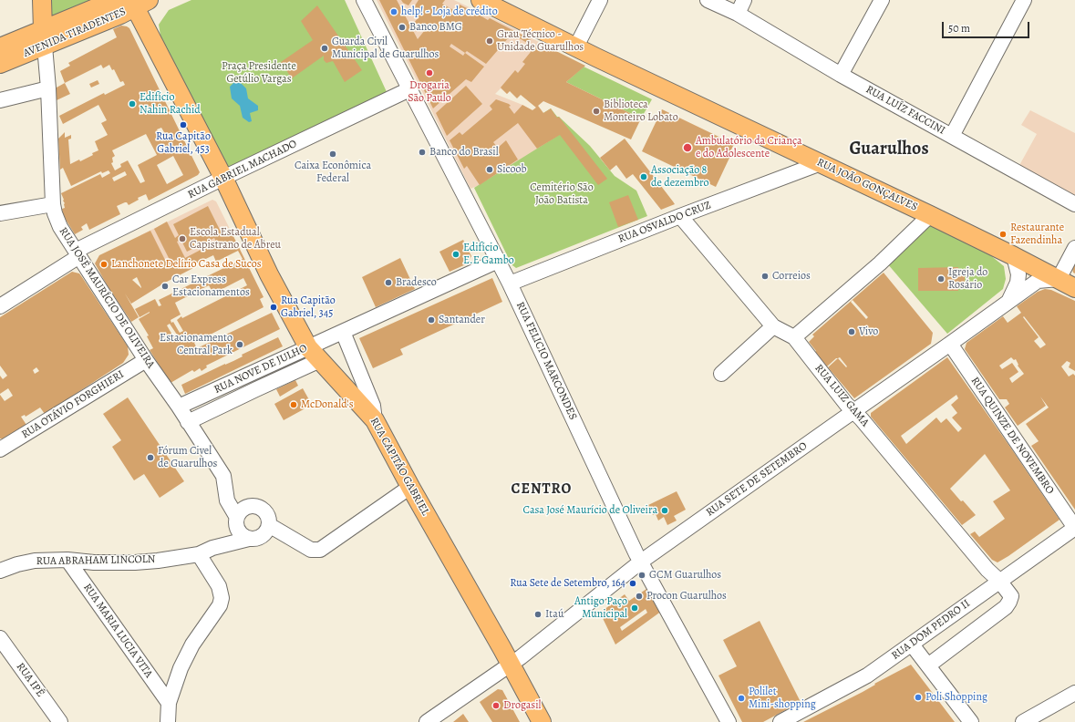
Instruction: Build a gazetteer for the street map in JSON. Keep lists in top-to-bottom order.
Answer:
{
  "streets": {
    "main road": ["AVENIDA TIRADENTES", "RUA JOÃO GONÇALVES", "RUA CAPITÃO GABRIEL"],
    "street": [
      "RUA LUÍZ FACCINI",
      "RUA GABRIEL MACHADO",
      "RUA OSVALDO CRUZ",
      "RUA JOSÉ MAURÍCIO DE OLIVEIRA",
      "RUA FELICIO MARCONDES",
      "RUA NOVE DE JULHO",
      "RUA LUIZ GAMA",
      "RUA OTÁVIO FORGHIERI",
      "RUA QUINZE DE NOVEMBRO",
      "RUA SETE DE SETEMBRO",
      "RUA ABRAHAM LINCOLN",
      "RUA DOM PEDRO II",
      "RUA MARIA LUCIA VITA",
      "RUA IPÊ"
    ]
  },
  "crossings": [
    ["AVENIDA TIRADENTES", "RUA JOSÉ MAURÍCIO DE OLIVEIRA"],
    ["AVENIDA TIRADENTES", "RUA CAPITÃO GABRIEL"],
    ["RUA GABRIEL MACHADO", "RUA JOSÉ MAURÍCIO DE OLIVEIRA"],
    ["RUA GABRIEL MACHADO", "RUA FELICIO MARCONDES"],
    ["RUA GABRIEL MACHADO", "RUA CAPITÃO GABRIEL"],
    ["RUA JOÃO GONÇALVES", "RUA OSVALDO CRUZ"],
    ["RUA JOÃO GONÇALVES", "RUA SETE DE SETEMBRO"],
    ["RUA OSVALDO CRUZ", "RUA FELICIO MARCONDES"],
    ["RUA OSVALDO CRUZ", "RUA LUIZ GAMA"],
    ["RUA JOSÉ MAURÍCIO DE OLIVEIRA", "RUA NOVE DE JULHO"],
    ["RUA JOSÉ MAURÍCIO DE OLIVEIRA", "RUA OTÁVIO FORGHIERI"],
    ["RUA JOSÉ MAURÍCIO DE OLIVEIRA", "RUA ABRAHAM LINCOLN"],
    ["RUA FELICIO MARCONDES", "RUA NOVE DE JULHO"],
    ["RUA FELICIO MARCONDES", "RUA SETE DE SETEMBRO"],
    ["RUA NOVE DE JULHO", "RUA CAPITÃO GABRIEL"],
    ["RUA LUIZ GAMA", "RUA SETE DE SETEMBRO"],
    ["RUA LUIZ GAMA", "RUA DOM PEDRO II"],
    ["RUA QUINZE DE NOVEMBRO", "RUA SETE DE SETEMBRO"],
    ["RUA QUINZE DE NOVEMBRO", "RUA DOM PEDRO II"],
    ["RUA CAPITÃO GABRIEL", "RUA SETE DE SETEMBRO"],
    ["RUA ABRAHAM LINCOLN", "RUA MARIA LUCIA VITA"]
  ],
  "districts": ["Guarulhos", "CENTRO"],
  "parks": ["Praça Presidente Getúlio Vargas", "Cemitério São João Batista"],
  "places": [
    "help! - Loja de crédito",
    "Banco BMG",
    "Grau Técnico - Unidade Guarulhos",
    "Guarda Civil Municipal de Guarulhos",
    "Drogaria São Paulo",
    "Edifício Nahin Rachid",
    "Biblioteca Monteiro Lobato",
    "Rua Capitão Gabriel, 453",
    "Ambulatório da Criança e do Adolescente",
    "Banco do Brasil",
    "Caixa Econômica Federal",
    "Sicoob",
    "Associação 8 de dezembro",
    "Restaurante Fazendinha",
    "Escola Estadual Capistrano de Abreu",
    "Edifício E.E Gambo",
    "Lanchonete Delírio Casa de Sucos",
    "Correios",
    "Igreja do Rosário",
    "Bradesco",
    "Car Express Estacionamentos",
    "Rua Capitão Gabriel, 345",
    "Santander",
    "Vivo",
    "Estacionamento Central Park",
    "McDonald's",
    "Fórum Civel de Guarulhos",
    "Casa José Maurício de Oliveira",
    "GCM Guarulhos",
    "Rua Sete de Setembro, 164",
    "Procon Guarulhos",
    "Antigo Paço Municipal",
    "Itaú",
    "Poli Shopping",
    "Polilet Mini-shopping",
    "Drogasil"
  ],
  "scale_bar": "50 m"
}
